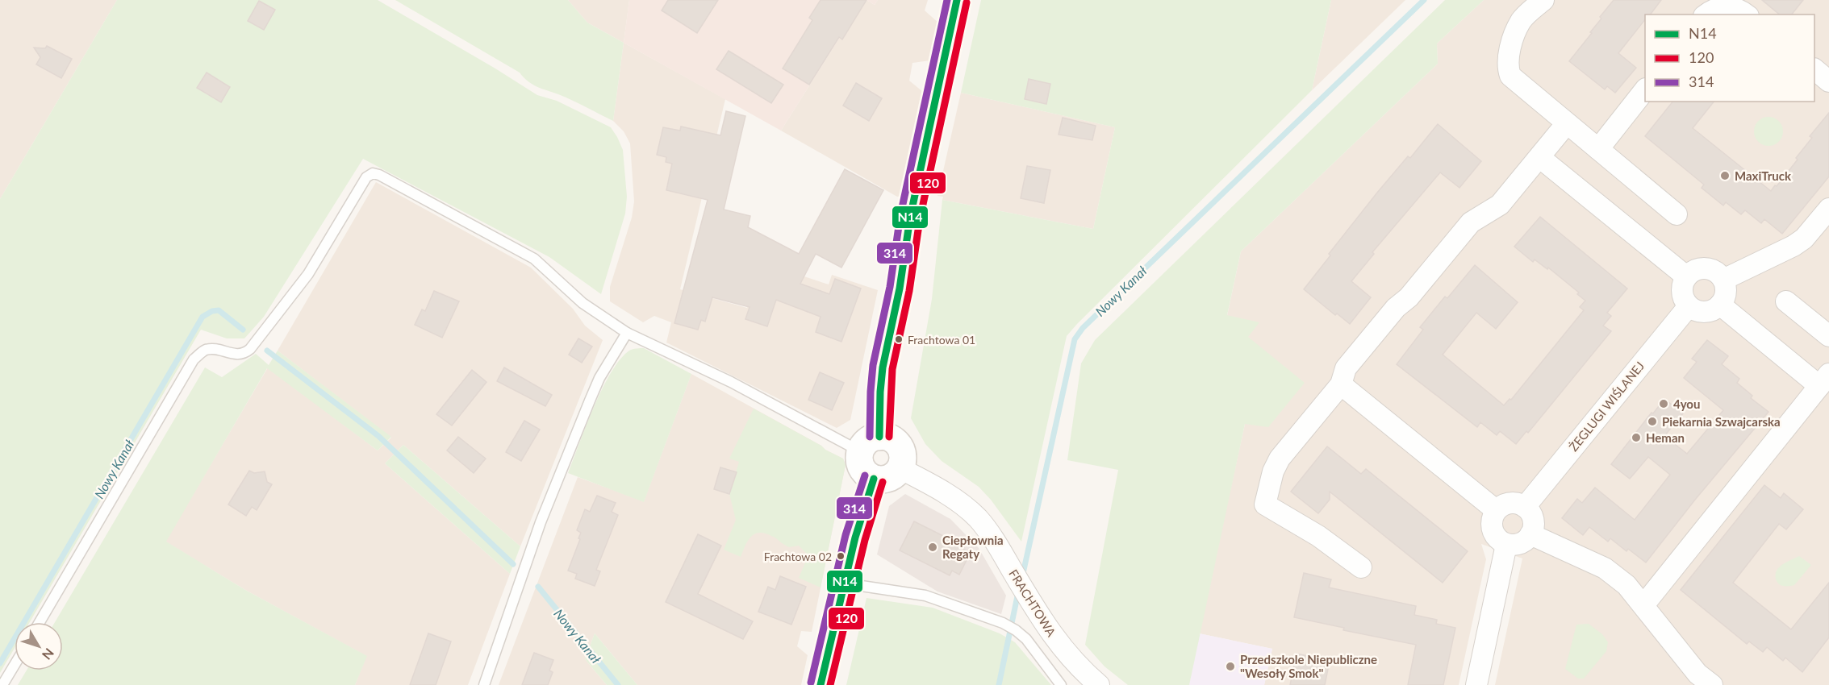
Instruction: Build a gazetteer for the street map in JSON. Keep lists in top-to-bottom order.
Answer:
{
  "streets": {
    "street": ["ŻEGLUGI WIŚLANEJ", "FRACHTOWA"]
  },
  "water": ["Nowy Kanał"],
  "places": [
    "MaxiTruck",
    "Frachtowa 01",
    "4you",
    "Piekarnia Szwajcarska",
    "Heman",
    "Ciepłownia Regaty",
    "Frachtowa 02",
    "Przedszkole Niepubliczne \"Wesoły Smok\""
  ],
  "lines": ["transit line N14", "transit line 314", "transit line 120"],
  "legend": ["N14", "120", "314"],
  "north": "bottom right"
}
